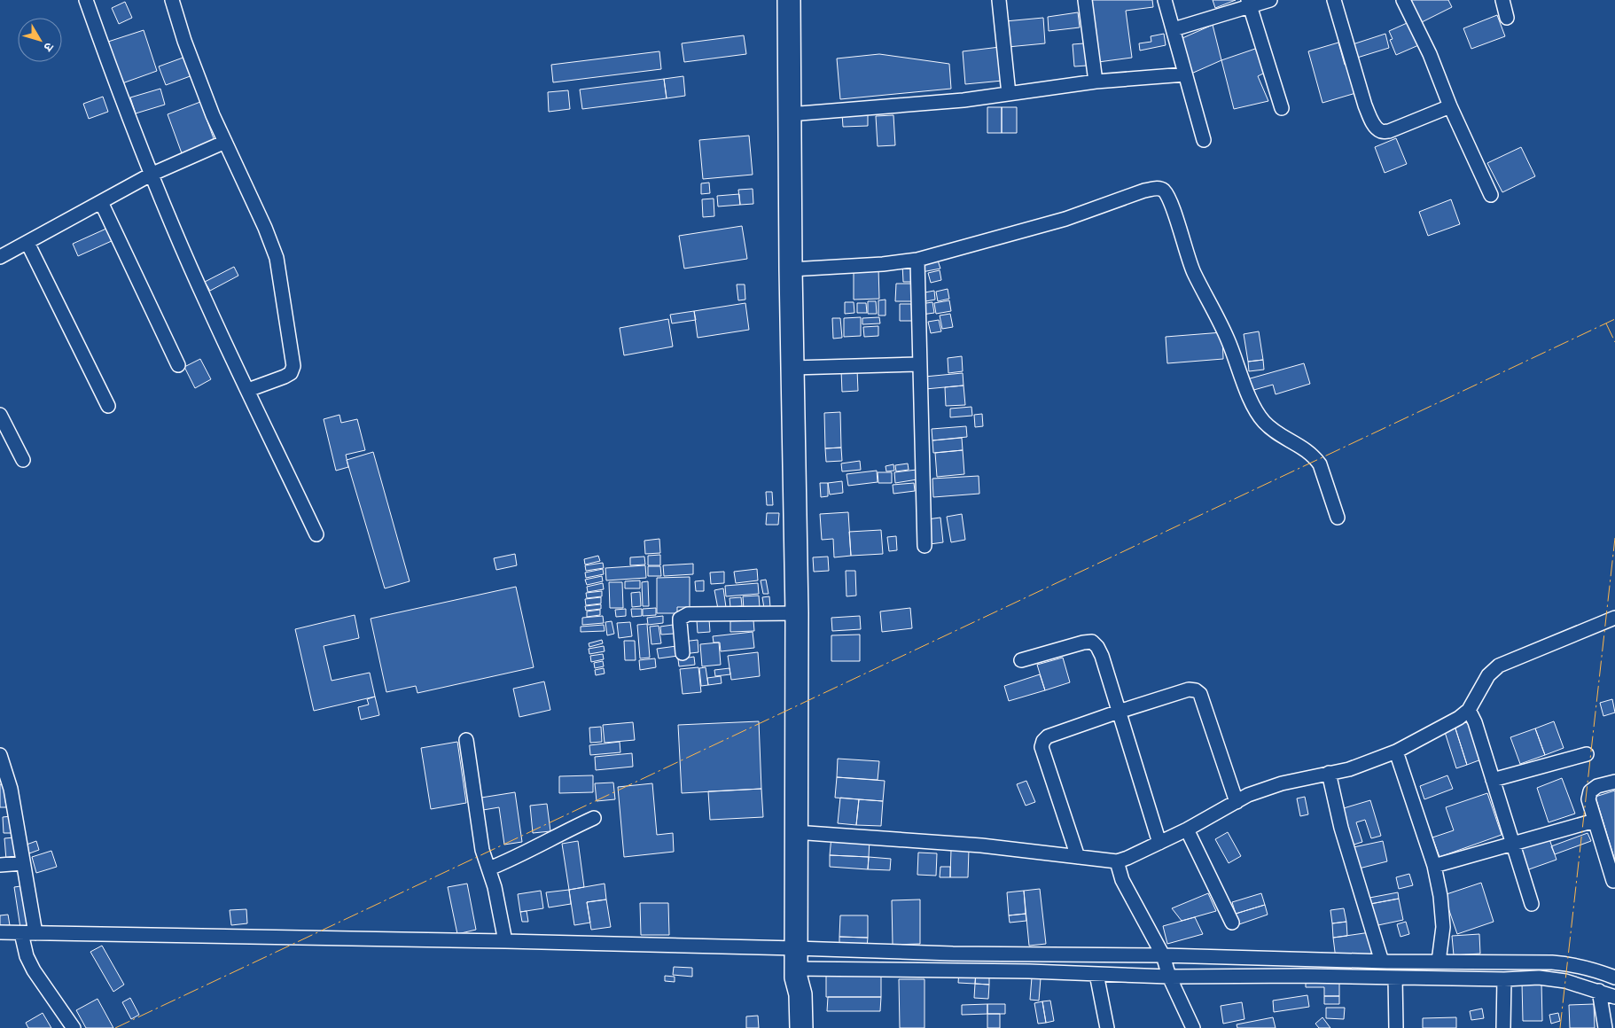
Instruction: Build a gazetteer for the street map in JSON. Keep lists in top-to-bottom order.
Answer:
{
  "north": "bottom right"
}
